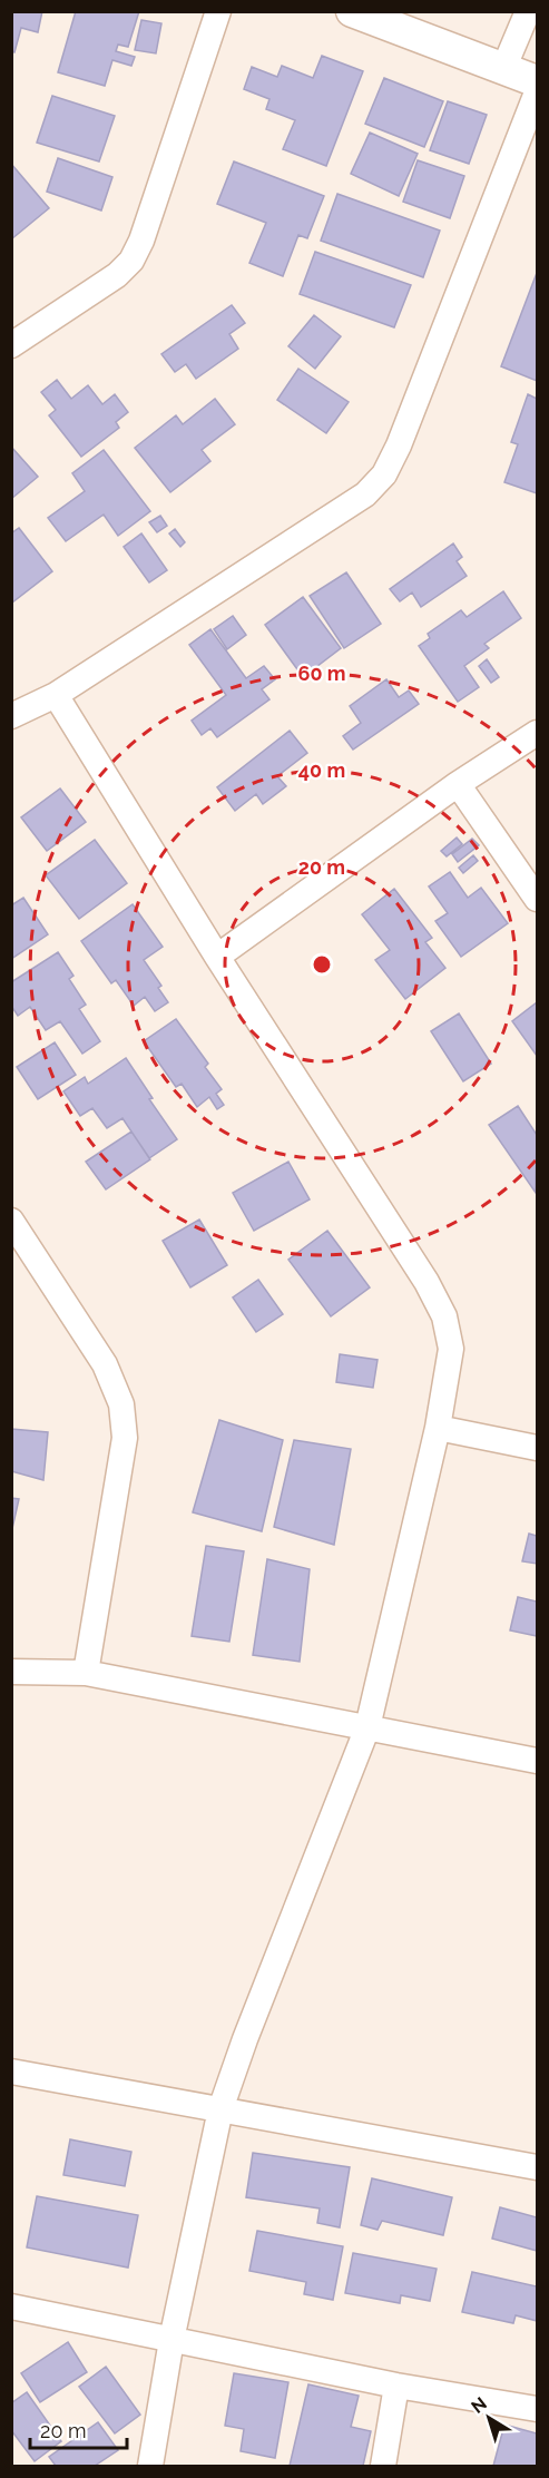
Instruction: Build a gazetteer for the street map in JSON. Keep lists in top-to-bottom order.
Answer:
{
  "scale_bar": "20 m",
  "north": "top left",
  "rings": ["60 m", "40 m", "20 m"]
}
